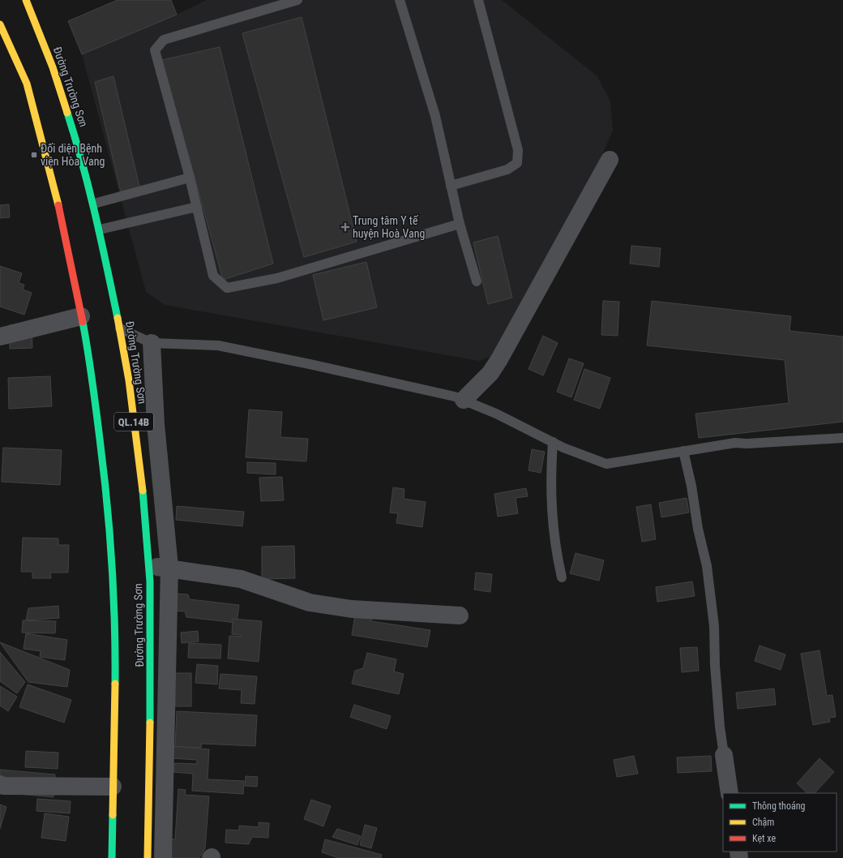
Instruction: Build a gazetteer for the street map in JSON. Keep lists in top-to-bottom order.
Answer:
{
  "streets": {
    "highway": ["Đường Trường Sơn", "QL.14B"]
  },
  "places": {
    "transit": ["Đối diện Bệnh viện Hòa Vang"],
    "health": ["Trung tâm Y tế huyện Hoà Vang"]
  },
  "legend": ["Thông thoáng", "Chậm", "Kẹt xe"]
}
